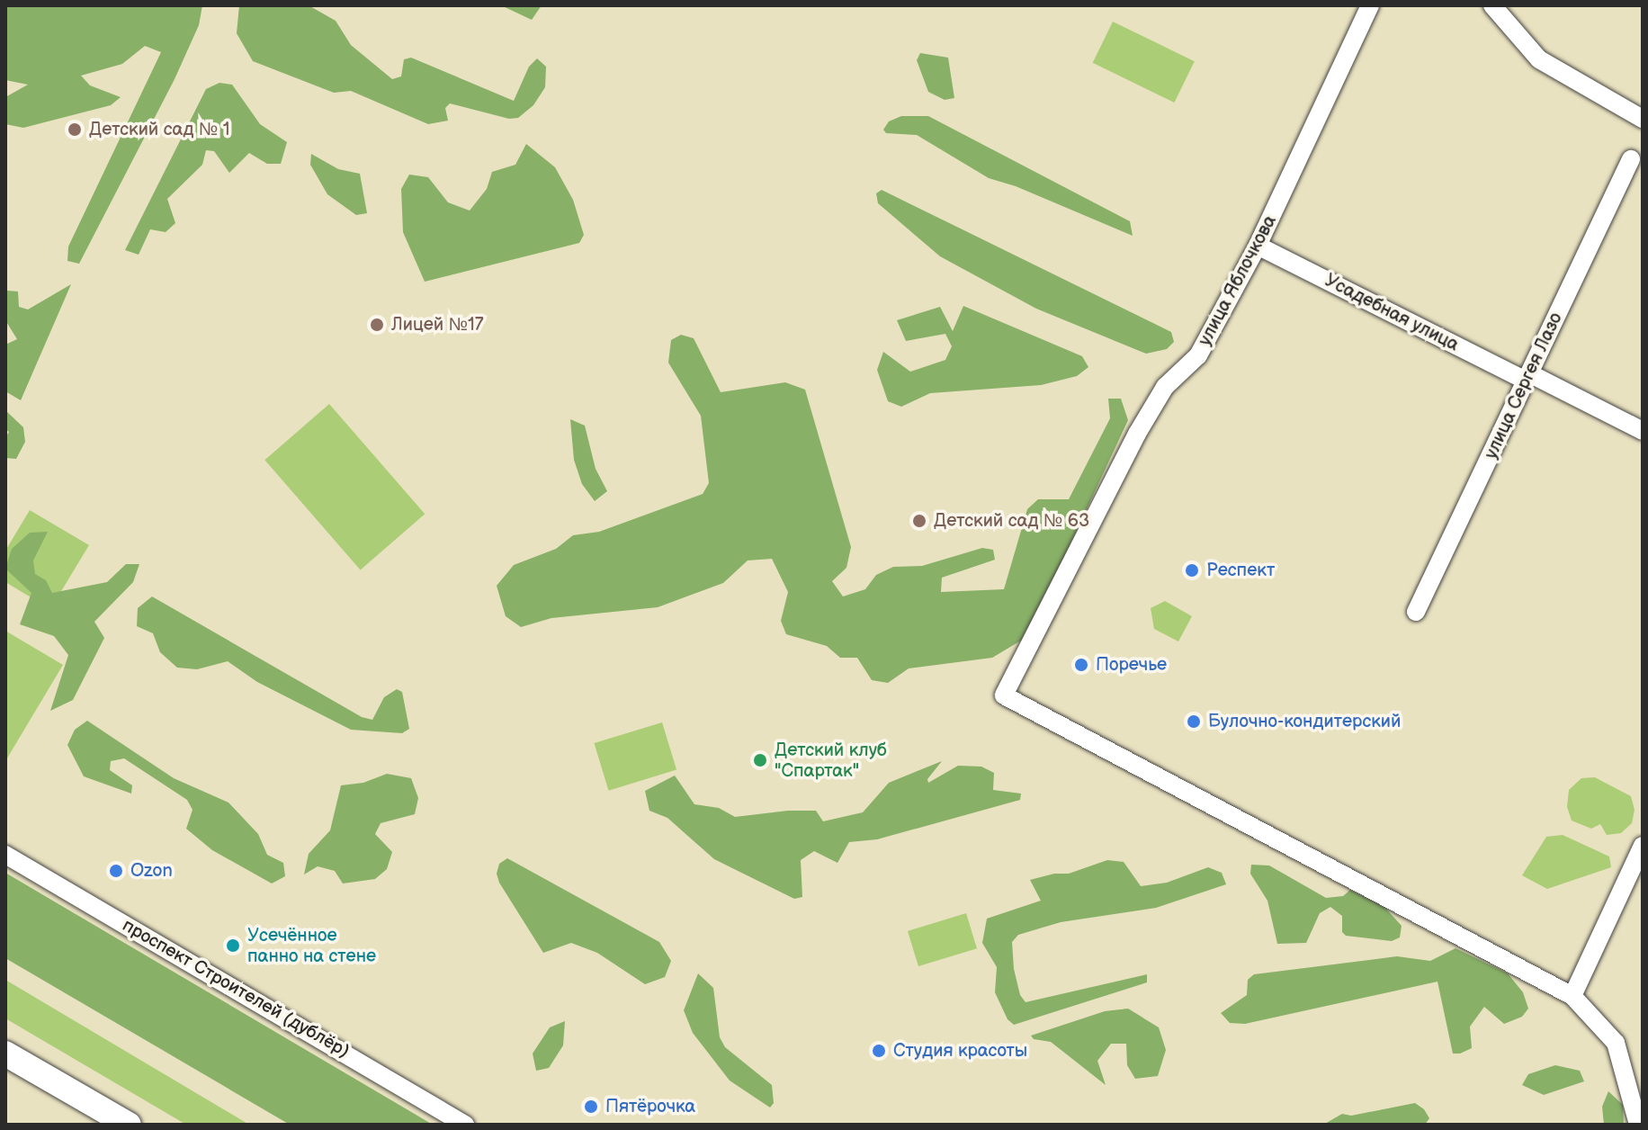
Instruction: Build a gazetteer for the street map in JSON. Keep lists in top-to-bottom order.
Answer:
{
  "streets": {
    "street": [
      "улица Яблочкова",
      "Усадебная улица",
      "улица Сергея Лазо",
      "проспект Строителей (дублёр)"
    ]
  },
  "crossings": [
    ["улица Яблочкова", "Усадебная улица"],
    ["Усадебная улица", "улица Сергея Лазо"]
  ],
  "places": [
    "Детский сад № 1",
    "Лицей №17",
    "Детский сад № 63",
    "Респект",
    "Поречье",
    "Булочно-кондитерский",
    "Детский клуб \"Спартак\"",
    "Ozon",
    "Усечённое панно на стене",
    "Студия красоты",
    "Пятёрочка"
  ]
}
